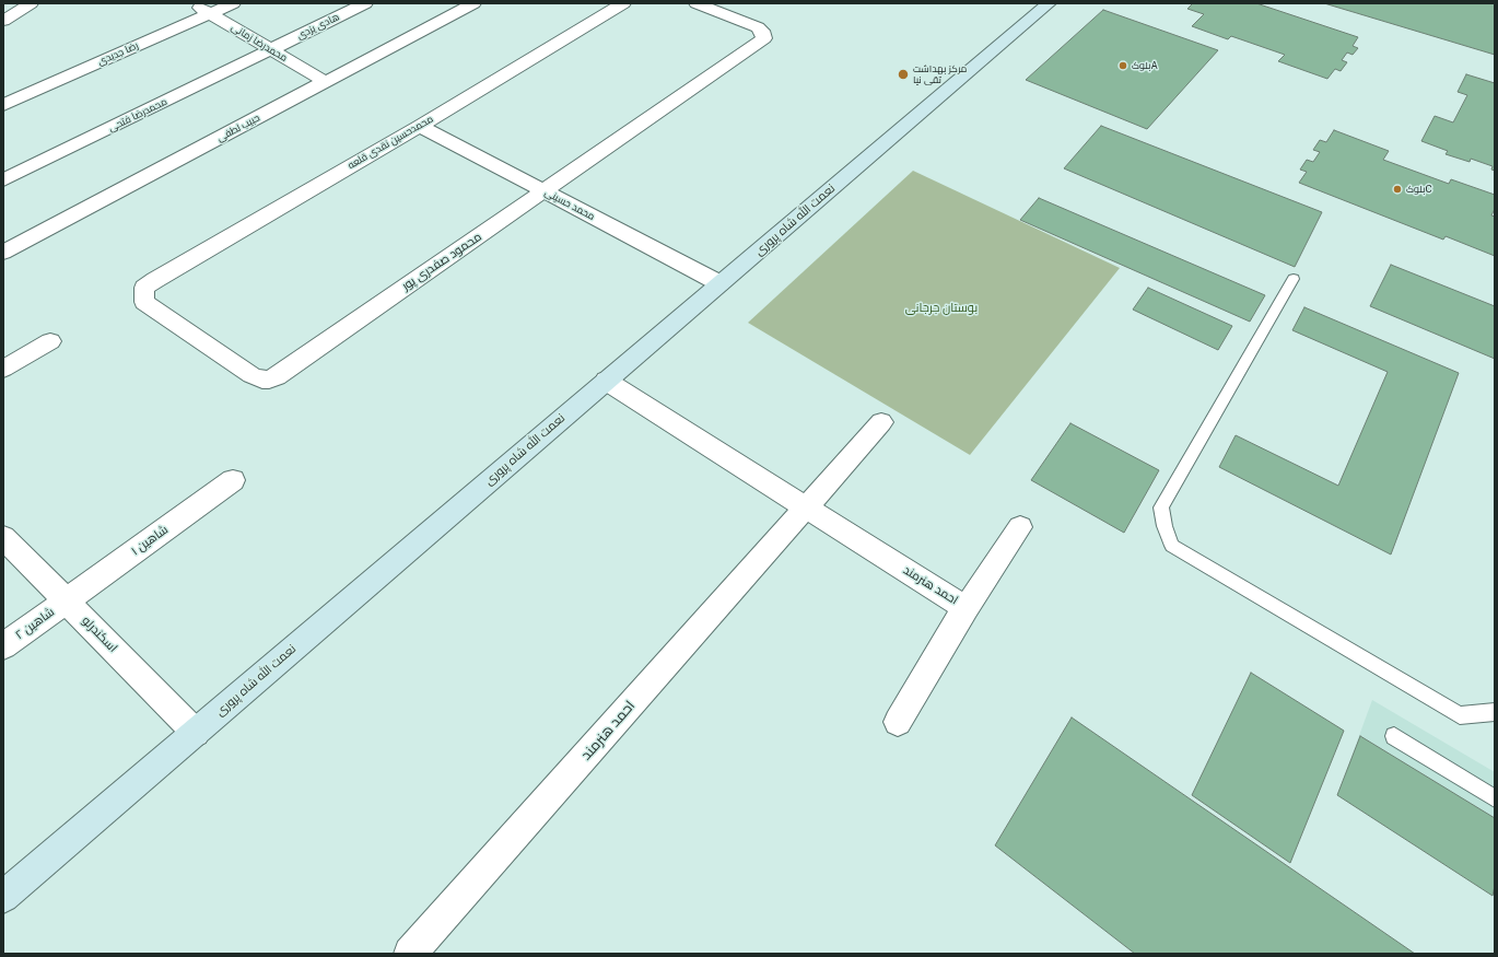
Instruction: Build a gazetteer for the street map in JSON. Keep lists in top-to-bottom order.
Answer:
{
  "streets": {
    "main road": ["نعمت الله شاه پروری"],
    "street": [
      "هادی یزدی",
      "محمدرضا زمانی",
      "رضا جدیدی",
      "محمدرضا فتحی",
      "حبیب لطفی",
      "محمدحسین نقدی قلعه",
      "محمد حسینی",
      "محمود صفدری پور",
      "شاهین ۱",
      "احمد هنرمند",
      "شاهین ۲",
      "اسکندرلو"
    ]
  },
  "crossings": [
    ["هادی یزدی", "محمدرضا زمانی"],
    ["هادی یزدی", "محمدرضا فتحی"],
    ["محمدرضا زمانی", "رضا جدیدی"],
    ["محمدرضا زمانی", "محمدرضا فتحی"],
    ["محمدرضا زمانی", "حبیب لطفی"],
    ["محمدحسین نقدی قلعه", "محمد حسینی"],
    ["محمدحسین نقدی قلعه", "محمود صفدری پور"],
    ["محمد حسینی", "نعمت الله شاه پروری"],
    ["محمد حسینی", "محمود صفدری پور"],
    ["نعمت الله شاه پروری", "احمد هنرمند"],
    ["نعمت الله شاه پروری", "اسکندرلو"],
    ["شاهین ۱", "شاهین ۲"],
    ["شاهین ۱", "اسکندرلو"],
    ["شاهین ۲", "اسکندرلو"]
  ],
  "parks": ["بوستان جرجانی"],
  "places": ["بلوکA", "مرکز بهداشت تقی نیا", "بلوکC"]
}
